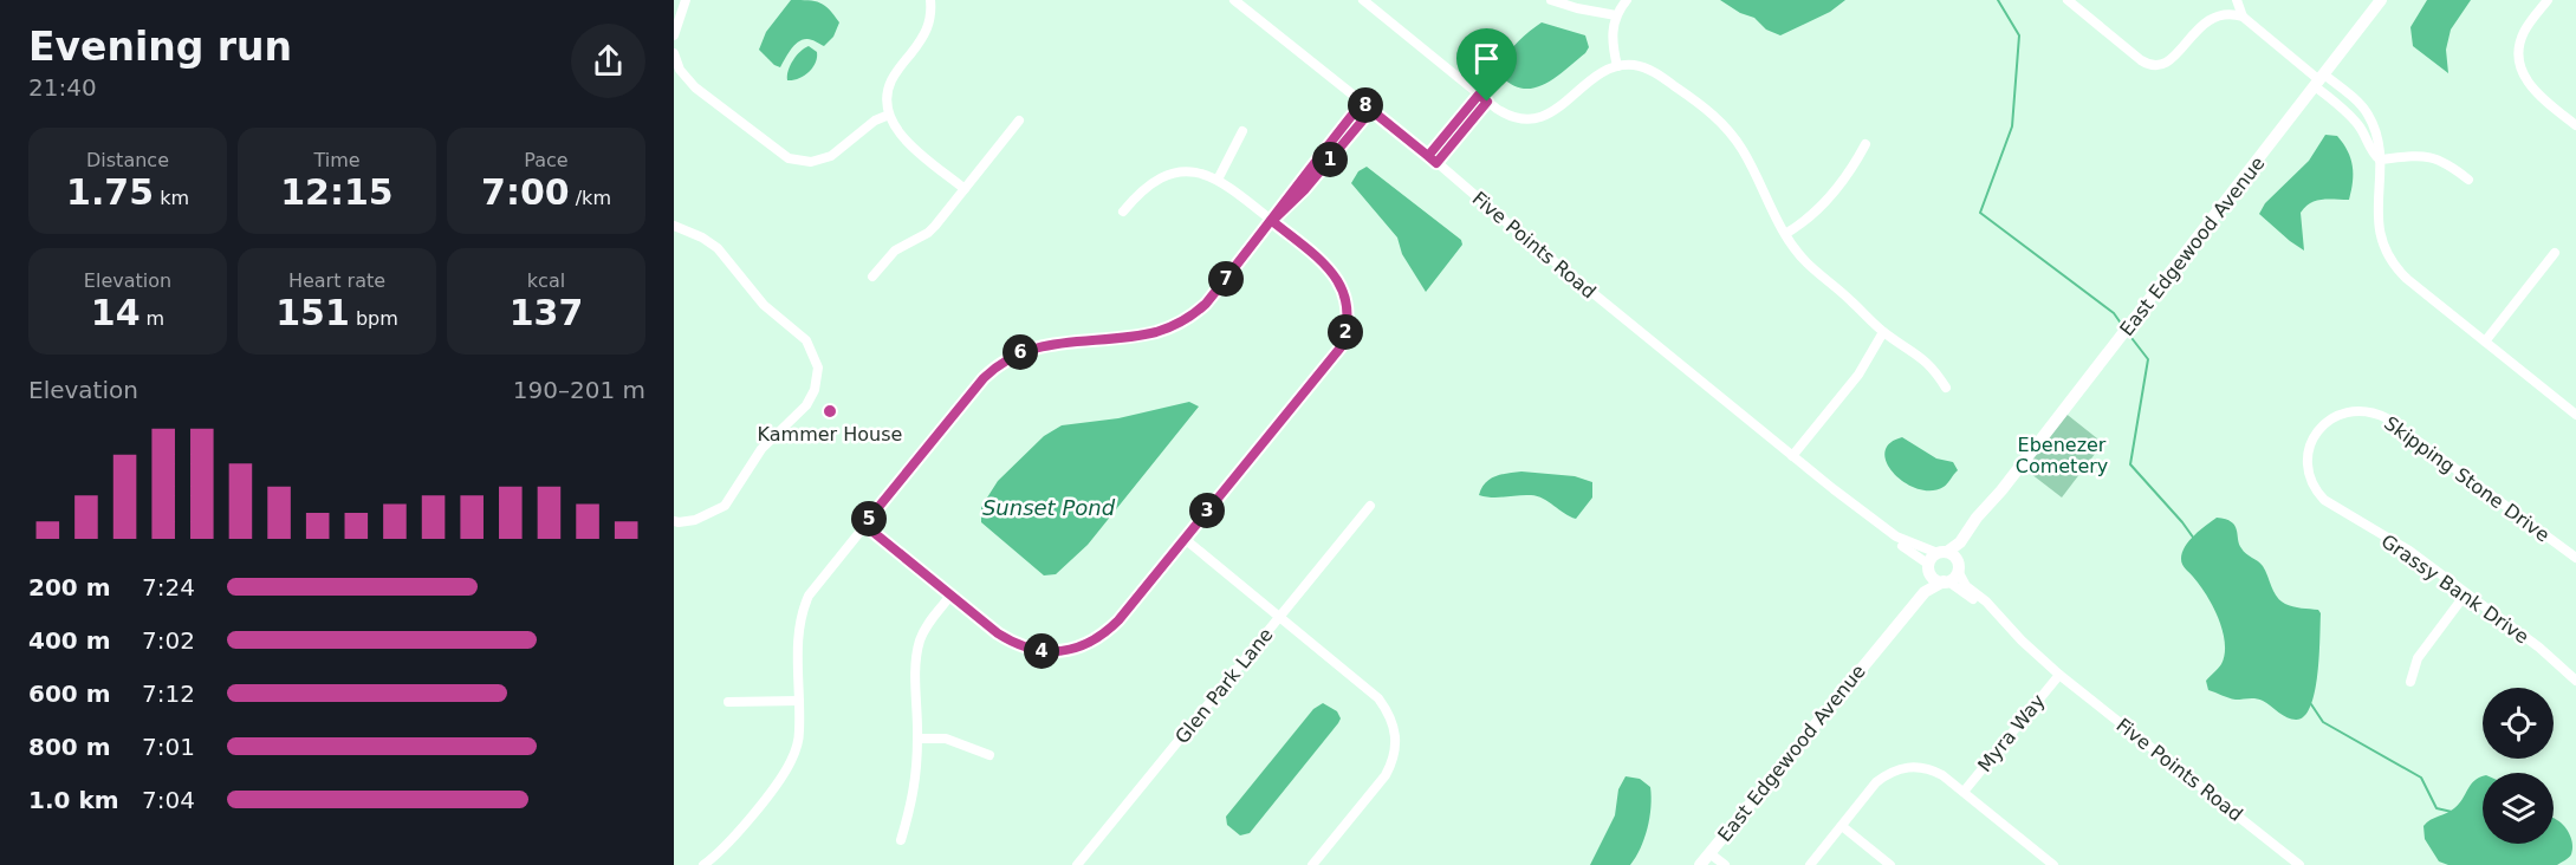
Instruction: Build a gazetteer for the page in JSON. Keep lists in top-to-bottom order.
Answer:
{
  "streets": {
    "main road": ["East Edgewood Avenue"],
    "street": [
      "Five Points Road",
      "Skipping Stone Drive",
      "Grassy Bank Drive",
      "Glen Park Lane",
      "Myra Way"
    ]
  },
  "crossings": [
    ["Five Points Road", "Myra Way"],
    ["Skipping Stone Drive", "Grassy Bank Drive"]
  ],
  "water": ["Sunset Pond"],
  "parks": ["Ebenezer Cometery"],
  "places": ["Kammer House"],
  "page": {
    "heading": ["Evening run", "21:40"],
    "pins": [
      "8",
      "1",
      "7",
      "2",
      "6",
      "3",
      "5",
      "4"
    ],
    "stats": [
      ["Distance", "1.75 km"],
      ["Time", "12:15"],
      ["Pace", "7:00 /km"],
      ["Elevation", "14 m"],
      ["Heart rate", "151 bpm"],
      ["kcal", "137"]
    ],
    "chart": ["Elevation", "190–201 m"],
    "list": [
      {
        "name": "200 m",
        "note": "7:24"
      },
      {
        "name": "400 m",
        "note": "7:02"
      },
      {
        "name": "600 m",
        "note": "7:12"
      },
      {
        "name": "800 m",
        "note": "7:01"
      },
      {
        "name": "1.0 km",
        "note": "7:04"
      }
    ]
  }
}
